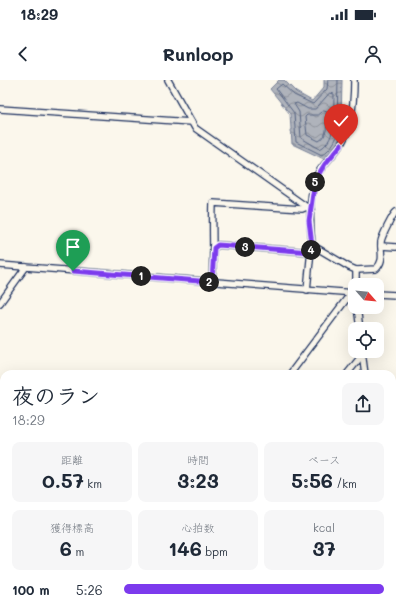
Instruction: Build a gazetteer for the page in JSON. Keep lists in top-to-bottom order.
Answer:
{
  "north": "bottom right",
  "page": {
    "status": "18:29",
    "header": "Runloop",
    "pins": [
      "5",
      "3",
      "4",
      "1",
      "2"
    ],
    "heading": ["夜のラン", "18:29"],
    "stats": [
      ["距離", "0.57 km"],
      ["時間", "3:23"],
      ["ペース", "5:56 /km"],
      ["獲得標高", "6 m"],
      ["心拍数", "146 bpm"],
      ["kcal", "37"]
    ],
    "list": [
      {
        "name": "100 m",
        "note": "5:26"
      }
    ]
  }
}
